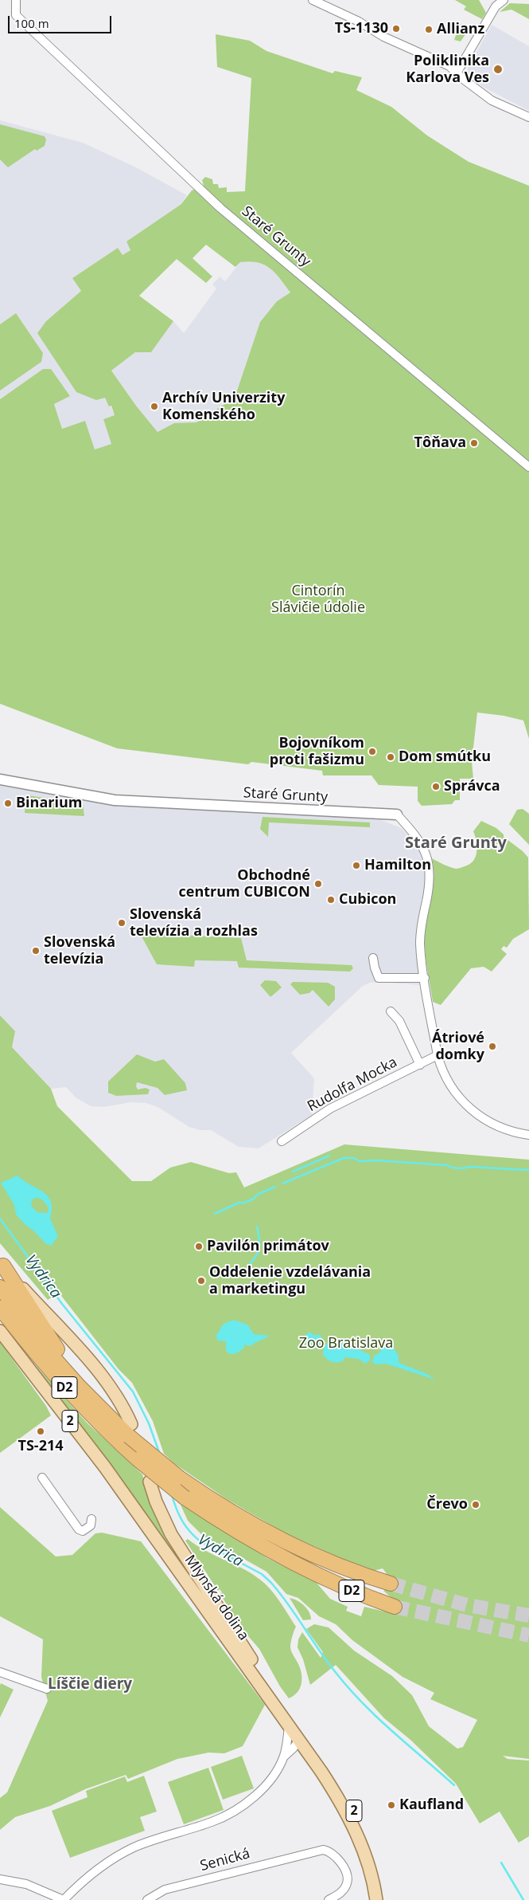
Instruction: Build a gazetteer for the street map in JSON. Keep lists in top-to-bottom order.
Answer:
{
  "streets": {
    "highway": ["D2"],
    "main road": ["2", "Mlynská dolina"],
    "street": ["Staré Grunty", "Rudolfa Mocka", "Senická"]
  },
  "crossings": [
    ["Staré Grunty", "Rudolfa Mocka"]
  ],
  "districts": ["Staré Grunty", "Líščie diery"],
  "water": ["Vydrica"],
  "parks": ["Cintorín Slávičie údolie", "Zoo Bratislava"],
  "places": [
    "TS-1130",
    "Allianz",
    "Poliklinika Karlova Ves",
    "Archív Univerzity Komenského",
    "Tôňava",
    "Bojovníkom proti fašizmu",
    "Dom smútku",
    "Správca",
    "Binarium",
    "Hamilton",
    "Obchodné centrum CUBICON",
    "Cubicon",
    "Slovenská televízia a rozhlas",
    "Slovenská televízia",
    "Átriové domky",
    "Pavilón primátov",
    "Oddelenie vzdelávania a marketingu",
    "TS-214",
    "Črevo",
    "Kaufland"
  ],
  "scale_bar": "100 m"
}
